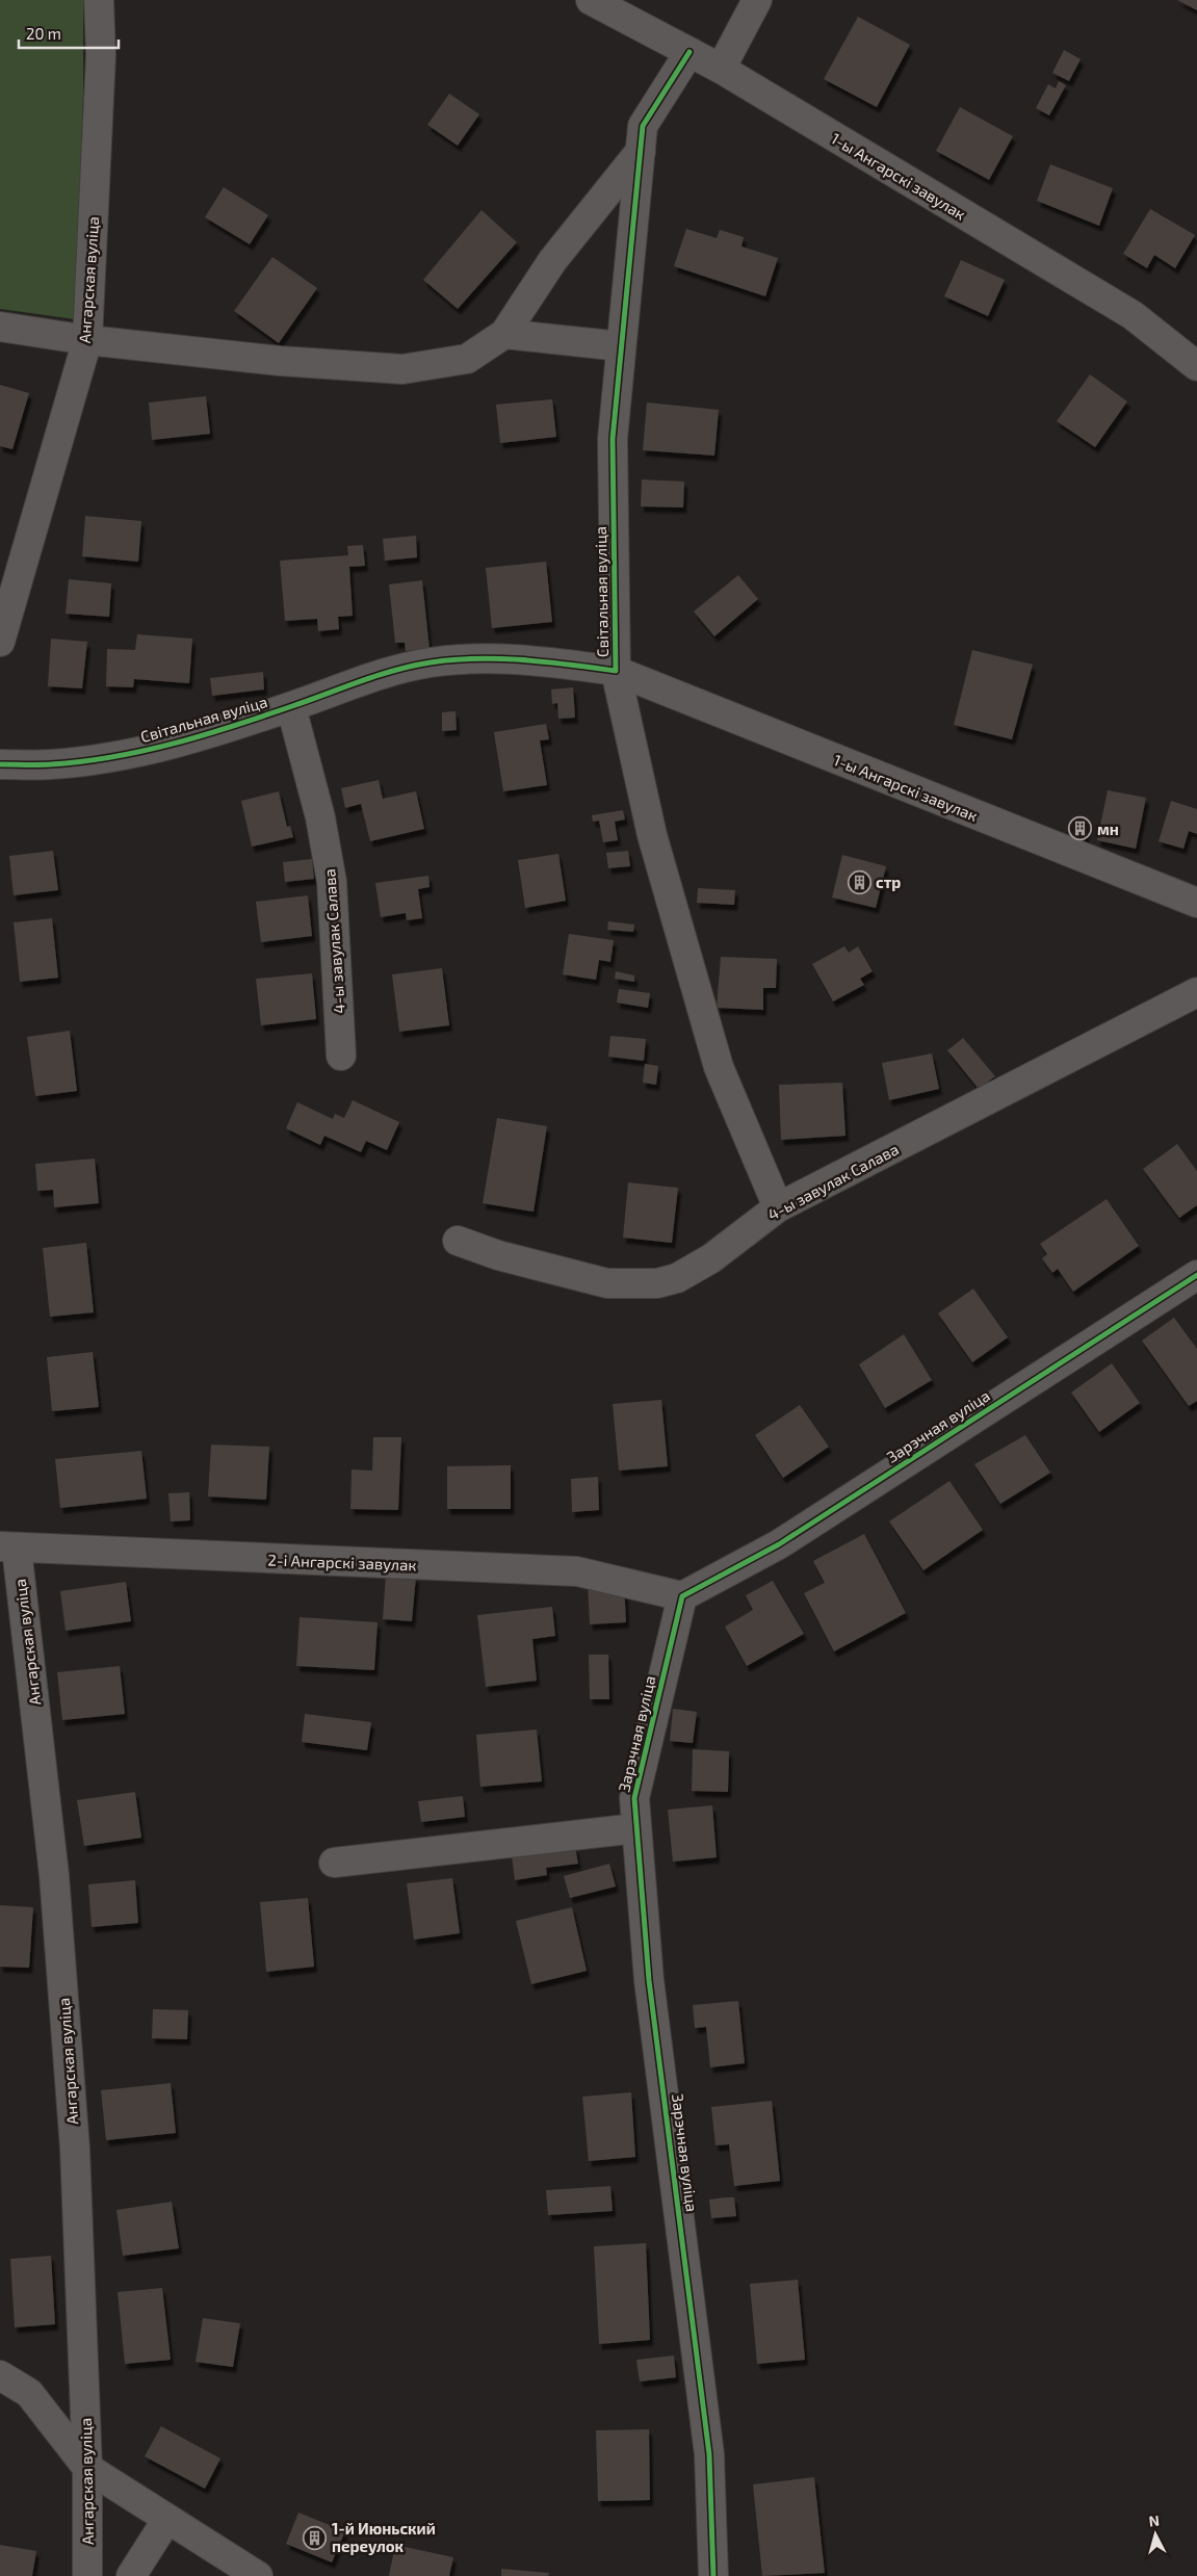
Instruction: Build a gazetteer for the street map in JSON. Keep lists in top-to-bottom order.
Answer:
{
  "streets": {
    "street": [
      "1-ы Ангарскі завулак",
      "Ангарская вуліца",
      "Світальная вуліца",
      "4-ы завулак Салава",
      "Зарэчная вуліца",
      "2-і Ангарскі завулак"
    ]
  },
  "crossings": [
    ["1-ы Ангарскі завулак", "Світальная вуліца"],
    ["Ангарская вуліца", "2-і Ангарскі завулак"],
    ["Світальная вуліца", "4-ы завулак Салава"],
    ["Зарэчная вуліца", "2-і Ангарскі завулак"]
  ],
  "places": {
    "building": ["мн", "стр", "1-й Июньский переулок"]
  },
  "scale_bar": "20 m",
  "north": "top"
}
